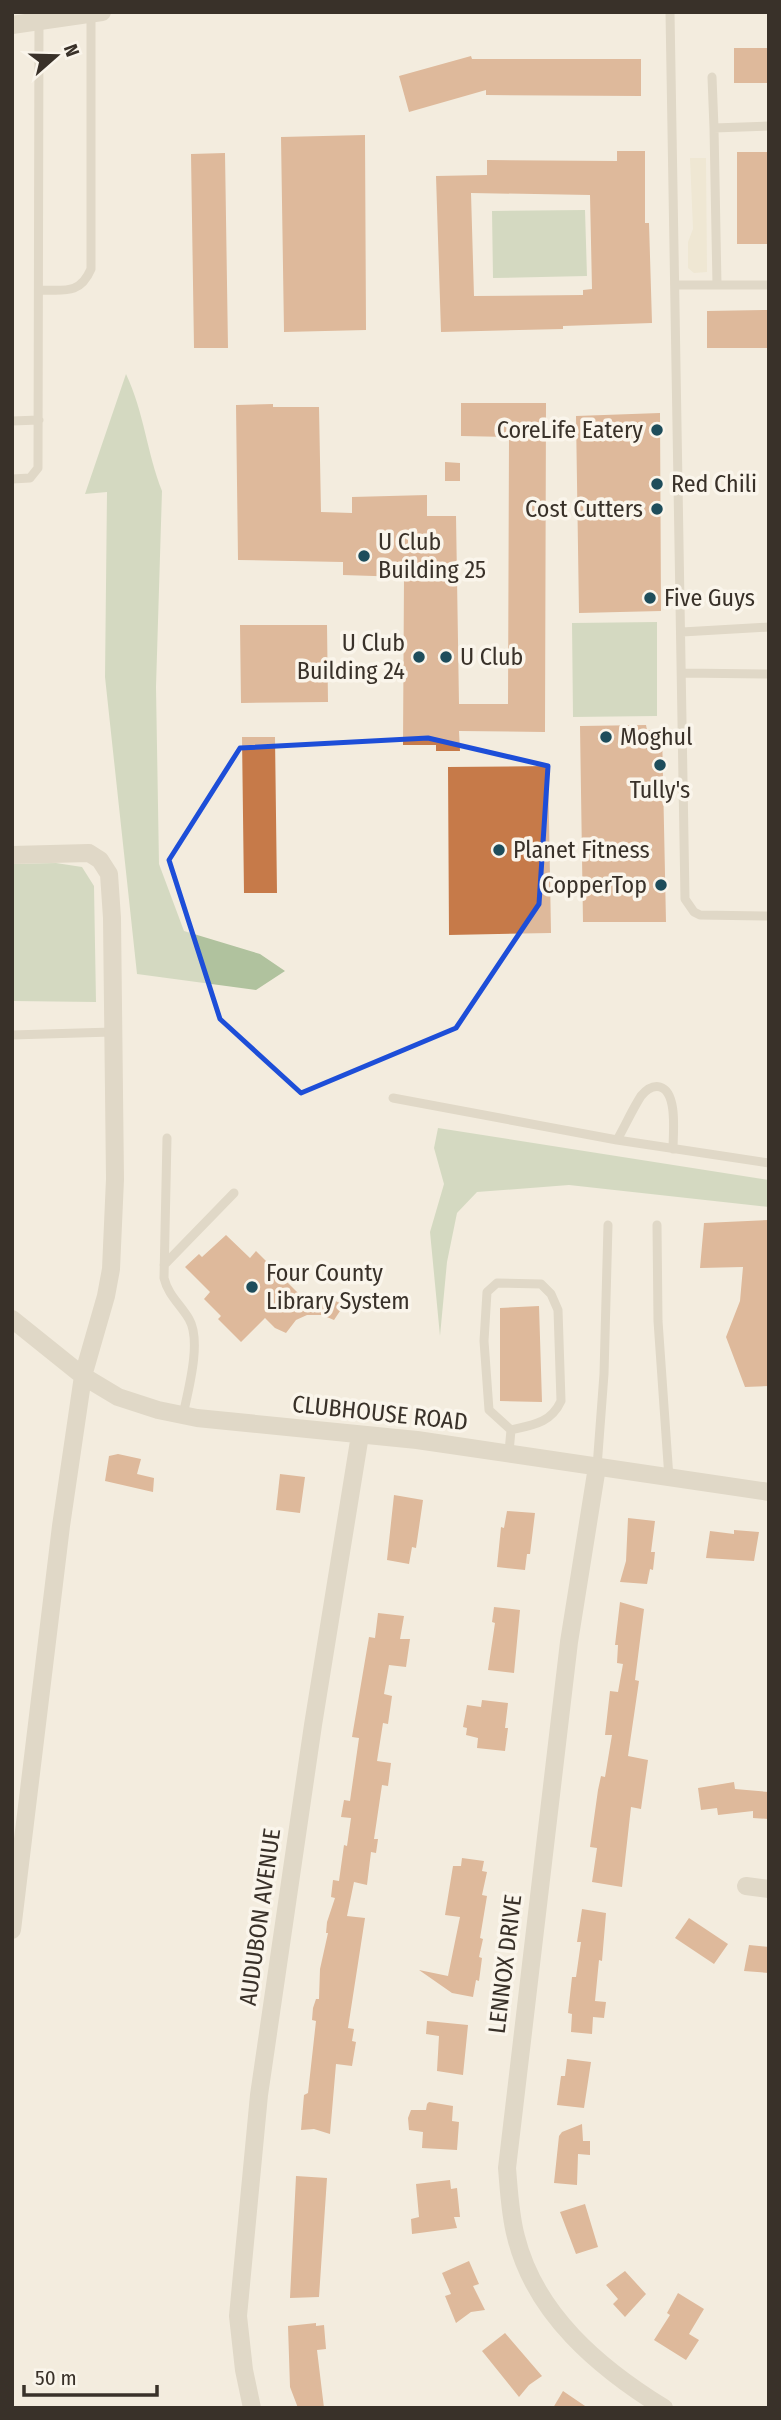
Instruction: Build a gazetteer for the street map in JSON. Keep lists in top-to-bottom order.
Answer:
{
  "streets": {
    "street": ["CLUBHOUSE ROAD", "AUDUBON AVENUE", "LENNOX DRIVE"]
  },
  "crossings": [
    ["CLUBHOUSE ROAD", "AUDUBON AVENUE"],
    ["CLUBHOUSE ROAD", "LENNOX DRIVE"]
  ],
  "places": [
    "CoreLife Eatery",
    "Red Chili",
    "Cost Cutters",
    "U Club Building 25",
    "Five Guys",
    "U Club Building 24",
    "U Club",
    "Moghul",
    "Tully's",
    "Planet Fitness",
    "CopperTop",
    "Four County Library System"
  ],
  "scale_bar": "50 m",
  "north": "right"
}
